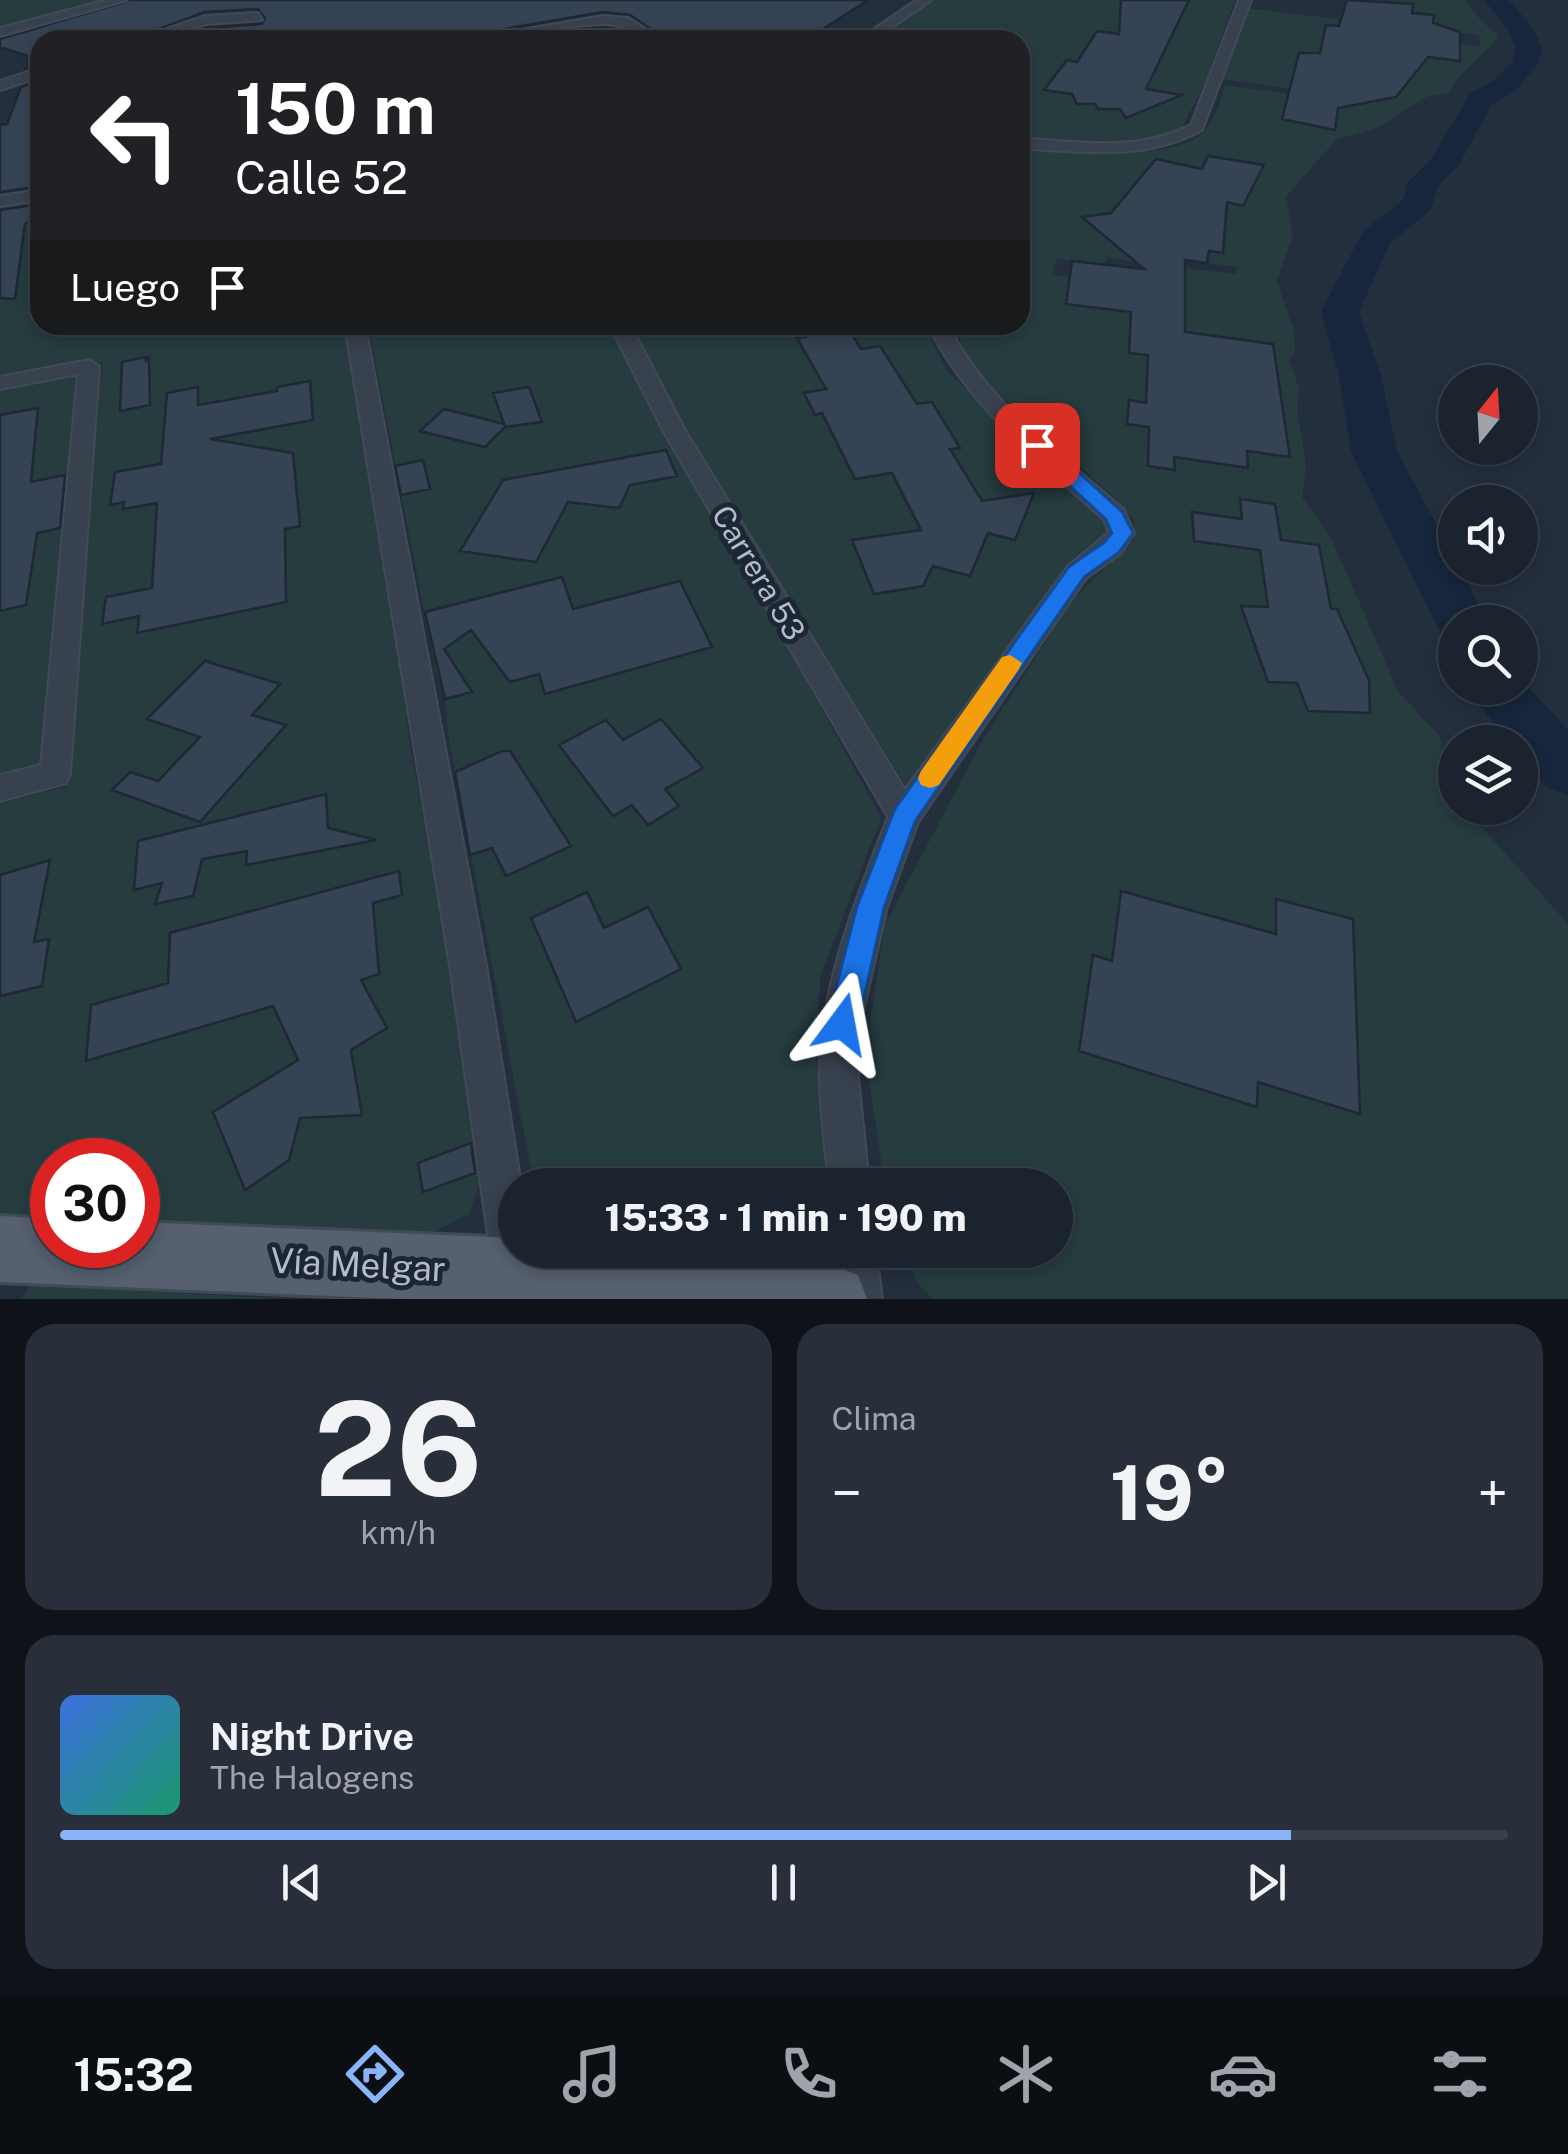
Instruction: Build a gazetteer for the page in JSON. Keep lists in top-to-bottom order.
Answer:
{
  "streets": {
    "main road": ["Vía Melgar"],
    "street": ["Carrera 53"]
  },
  "north": "top",
  "page": {
    "turn": ["150 m", "Calle 52"],
    "then": "Luego",
    "limit": "30",
    "trip": "15:33 · 1 min · 190 m",
    "tile": [
      ["26", "km/h"],
      "Clima"
    ],
    "heat": ["−", "19°", "+"],
    "song": ["Night Drive", "The Halogens"],
    "tabs": "15:32"
  }
}
